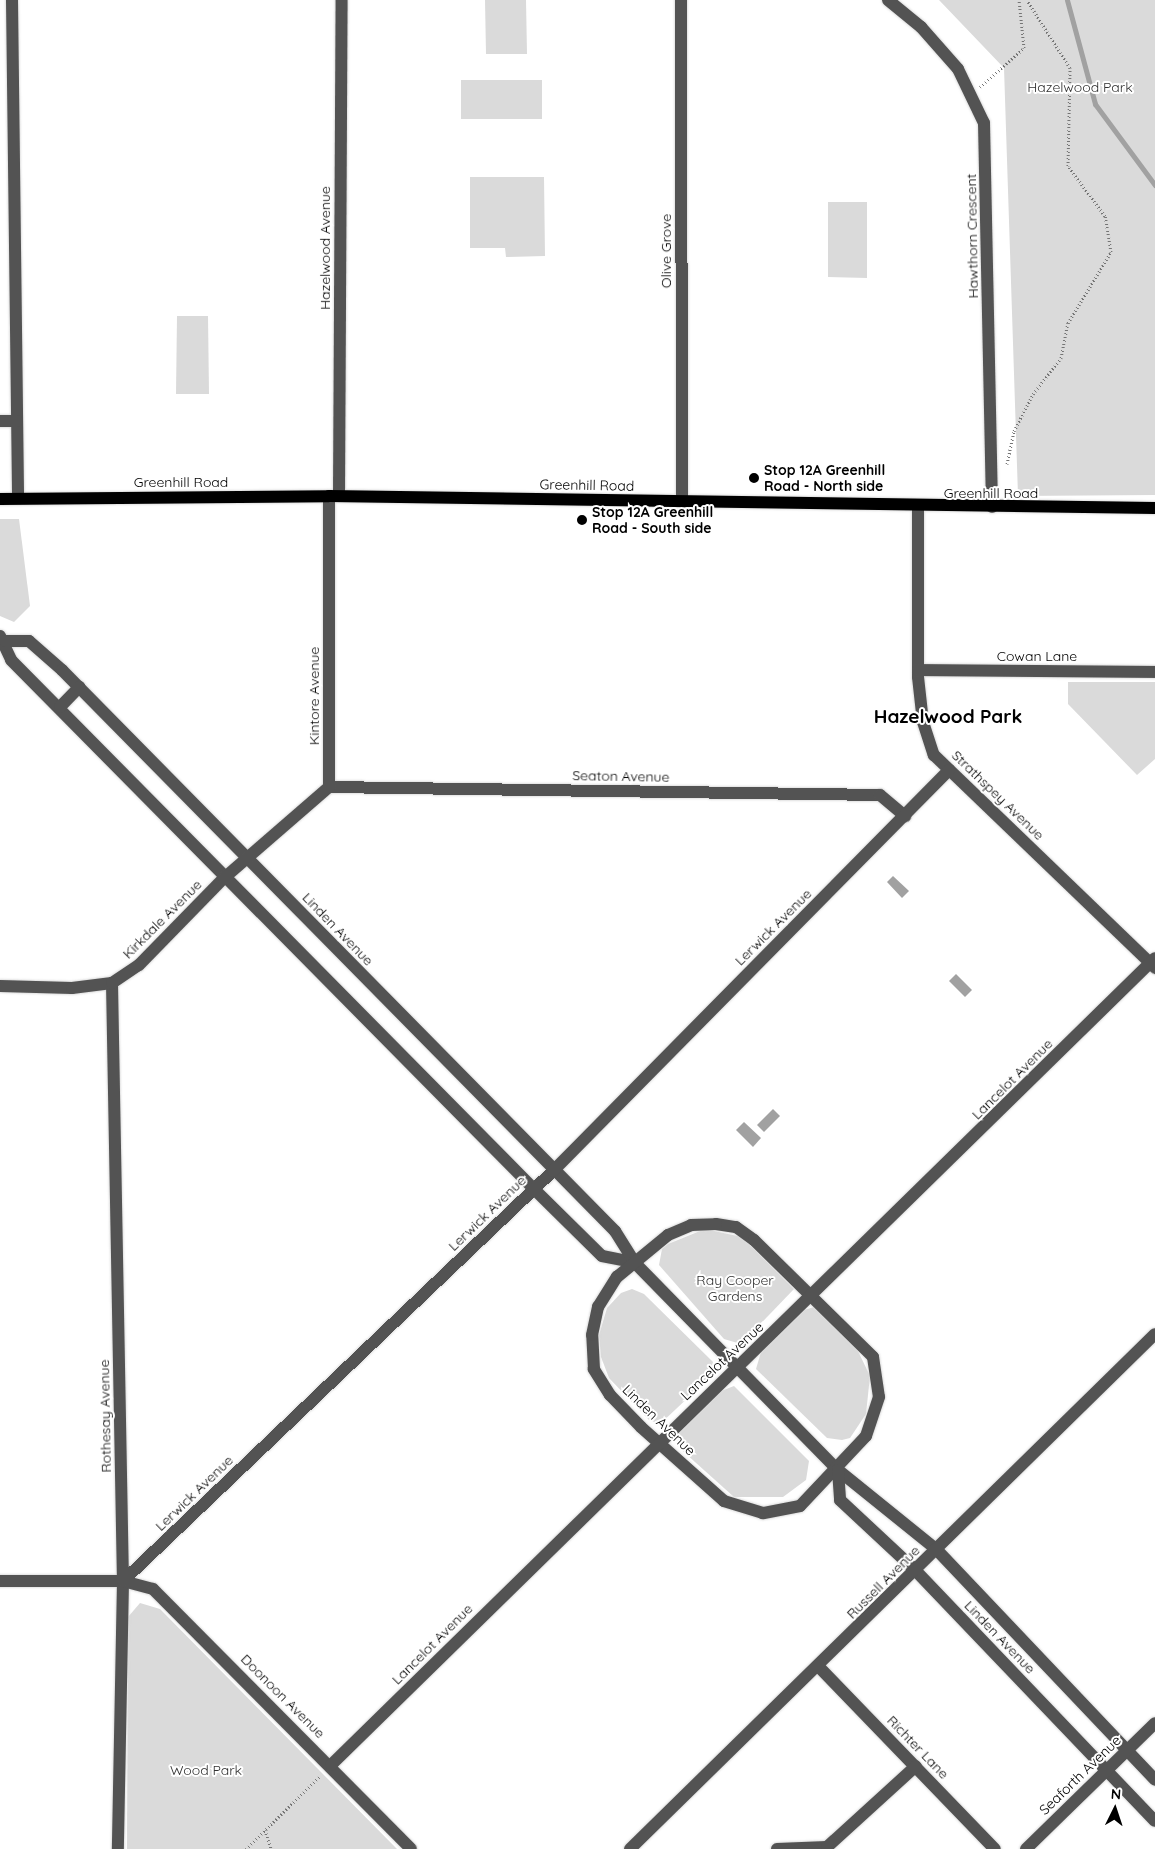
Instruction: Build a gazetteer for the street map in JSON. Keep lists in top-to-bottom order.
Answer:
{
  "streets": {
    "main road": ["Greenhill Road"],
    "street": [
      "Hawthorn Crescent",
      "Hazelwood Avenue",
      "Olive Grove",
      "Cowan Lane",
      "Kintore Avenue",
      "Seaton Avenue",
      "Strathspey Avenue",
      "Kirkdale Avenue",
      "Lerwick Avenue",
      "Linden Avenue",
      "Lancelot Avenue",
      "Rothesay Avenue",
      "Russell Avenue",
      "Doonoon Avenue",
      "Richter Lane",
      "Seaforth Avenue"
    ]
  },
  "crossings": [
    ["Hawthorn Crescent", "Greenhill Road"],
    ["Hazelwood Avenue", "Greenhill Road"],
    ["Hazelwood Avenue", "Kintore Avenue"],
    ["Olive Grove", "Greenhill Road"],
    ["Greenhill Road", "Kintore Avenue"],
    ["Greenhill Road", "Strathspey Avenue"],
    ["Cowan Lane", "Strathspey Avenue"],
    ["Kintore Avenue", "Seaton Avenue"],
    ["Seaton Avenue", "Lerwick Avenue"],
    ["Strathspey Avenue", "Lerwick Avenue"],
    ["Strathspey Avenue", "Lancelot Avenue"],
    ["Kirkdale Avenue", "Linden Avenue"],
    ["Kirkdale Avenue", "Rothesay Avenue"],
    ["Lerwick Avenue", "Linden Avenue"],
    ["Lerwick Avenue", "Rothesay Avenue"],
    ["Lerwick Avenue", "Doonoon Avenue"],
    ["Linden Avenue", "Lancelot Avenue"],
    ["Linden Avenue", "Russell Avenue"],
    ["Linden Avenue", "Seaforth Avenue"],
    ["Lancelot Avenue", "Doonoon Avenue"],
    ["Rothesay Avenue", "Doonoon Avenue"],
    ["Russell Avenue", "Richter Lane"]
  ],
  "districts": ["Hazelwood Park"],
  "parks": ["Hazelwood Park", "Ray Cooper Gardens", "Wood Park"],
  "places": ["Stop 12A Greenhill Road - North side", "Stop 12A Greenhill Road - South side"],
  "north": "top"
}
